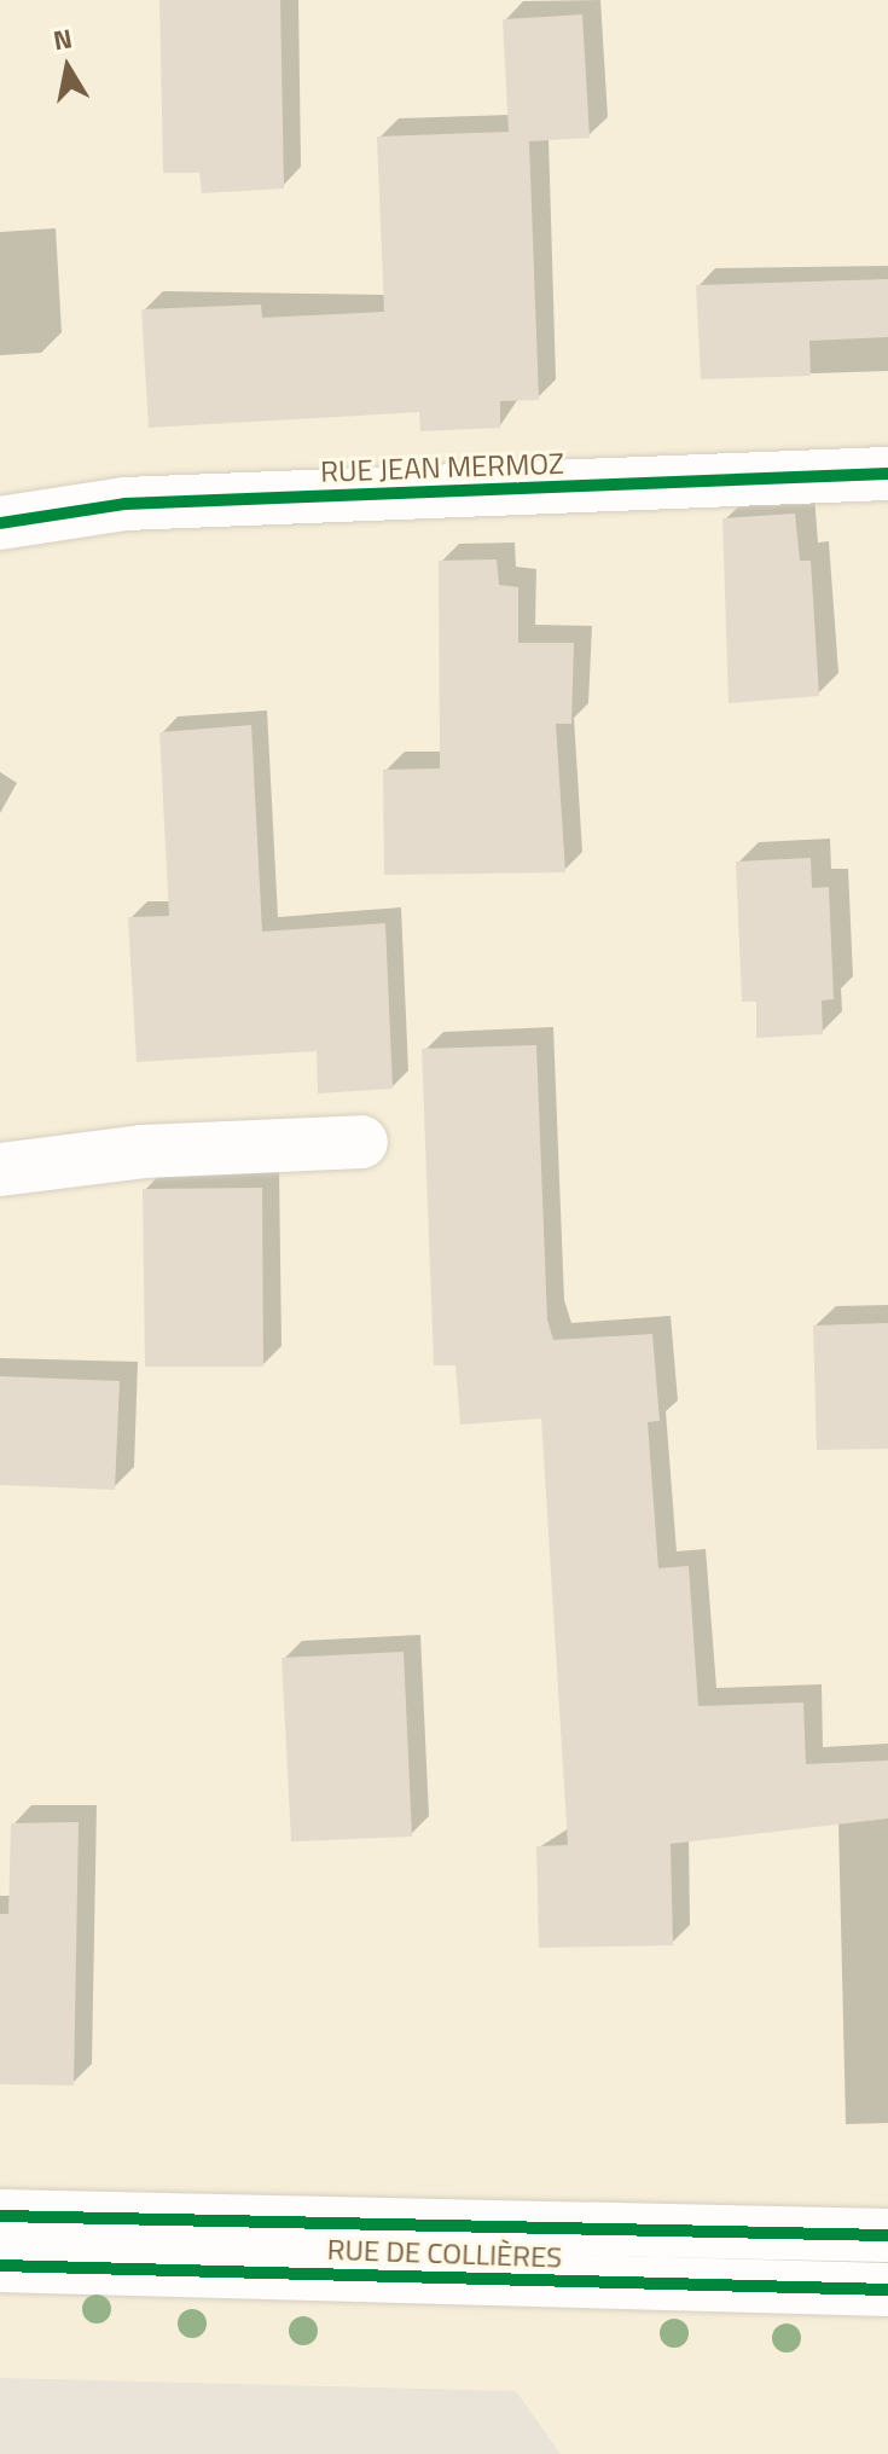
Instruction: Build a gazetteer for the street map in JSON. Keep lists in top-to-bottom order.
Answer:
{
  "streets": {
    "main road": ["RUE JEAN MERMOZ", "RUE DE COLLIÈRES"]
  },
  "north": "top"
}
